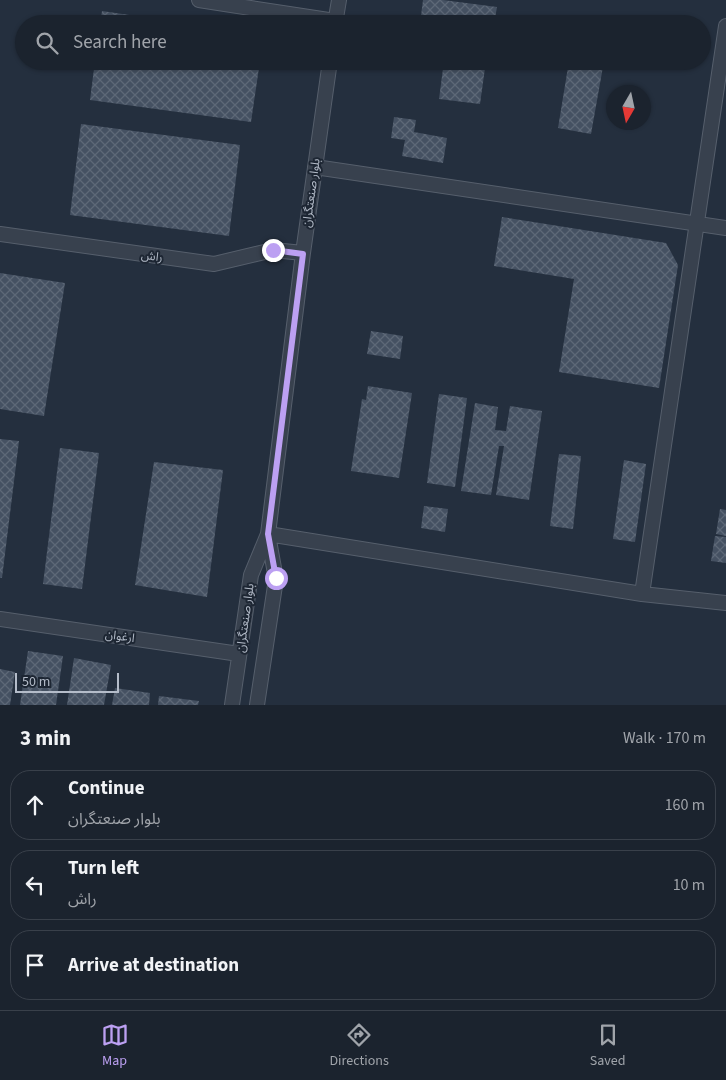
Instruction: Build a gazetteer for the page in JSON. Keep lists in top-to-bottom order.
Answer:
{
  "streets": {
    "street": ["بلوار صنعتگران", "راش", "ارغوان"]
  },
  "crossings": [
    ["بلوار صنعتگران", "راش"],
    ["بلوار صنعتگران", "ارغوان"]
  ],
  "scale_bar": "50 m",
  "north": "bottom",
  "page": {
    "search": "Search here",
    "scale": "50 m",
    "heading": ["3 min", "Walk · 170 m"],
    "list": [
      ["Continue", "بلوار صنعتگران", "160 m"],
      ["Turn left", "راش", "10 m"],
      "Arrive at destination"
    ],
    "nav": ["Map", "Directions", "Saved"]
  }
}
